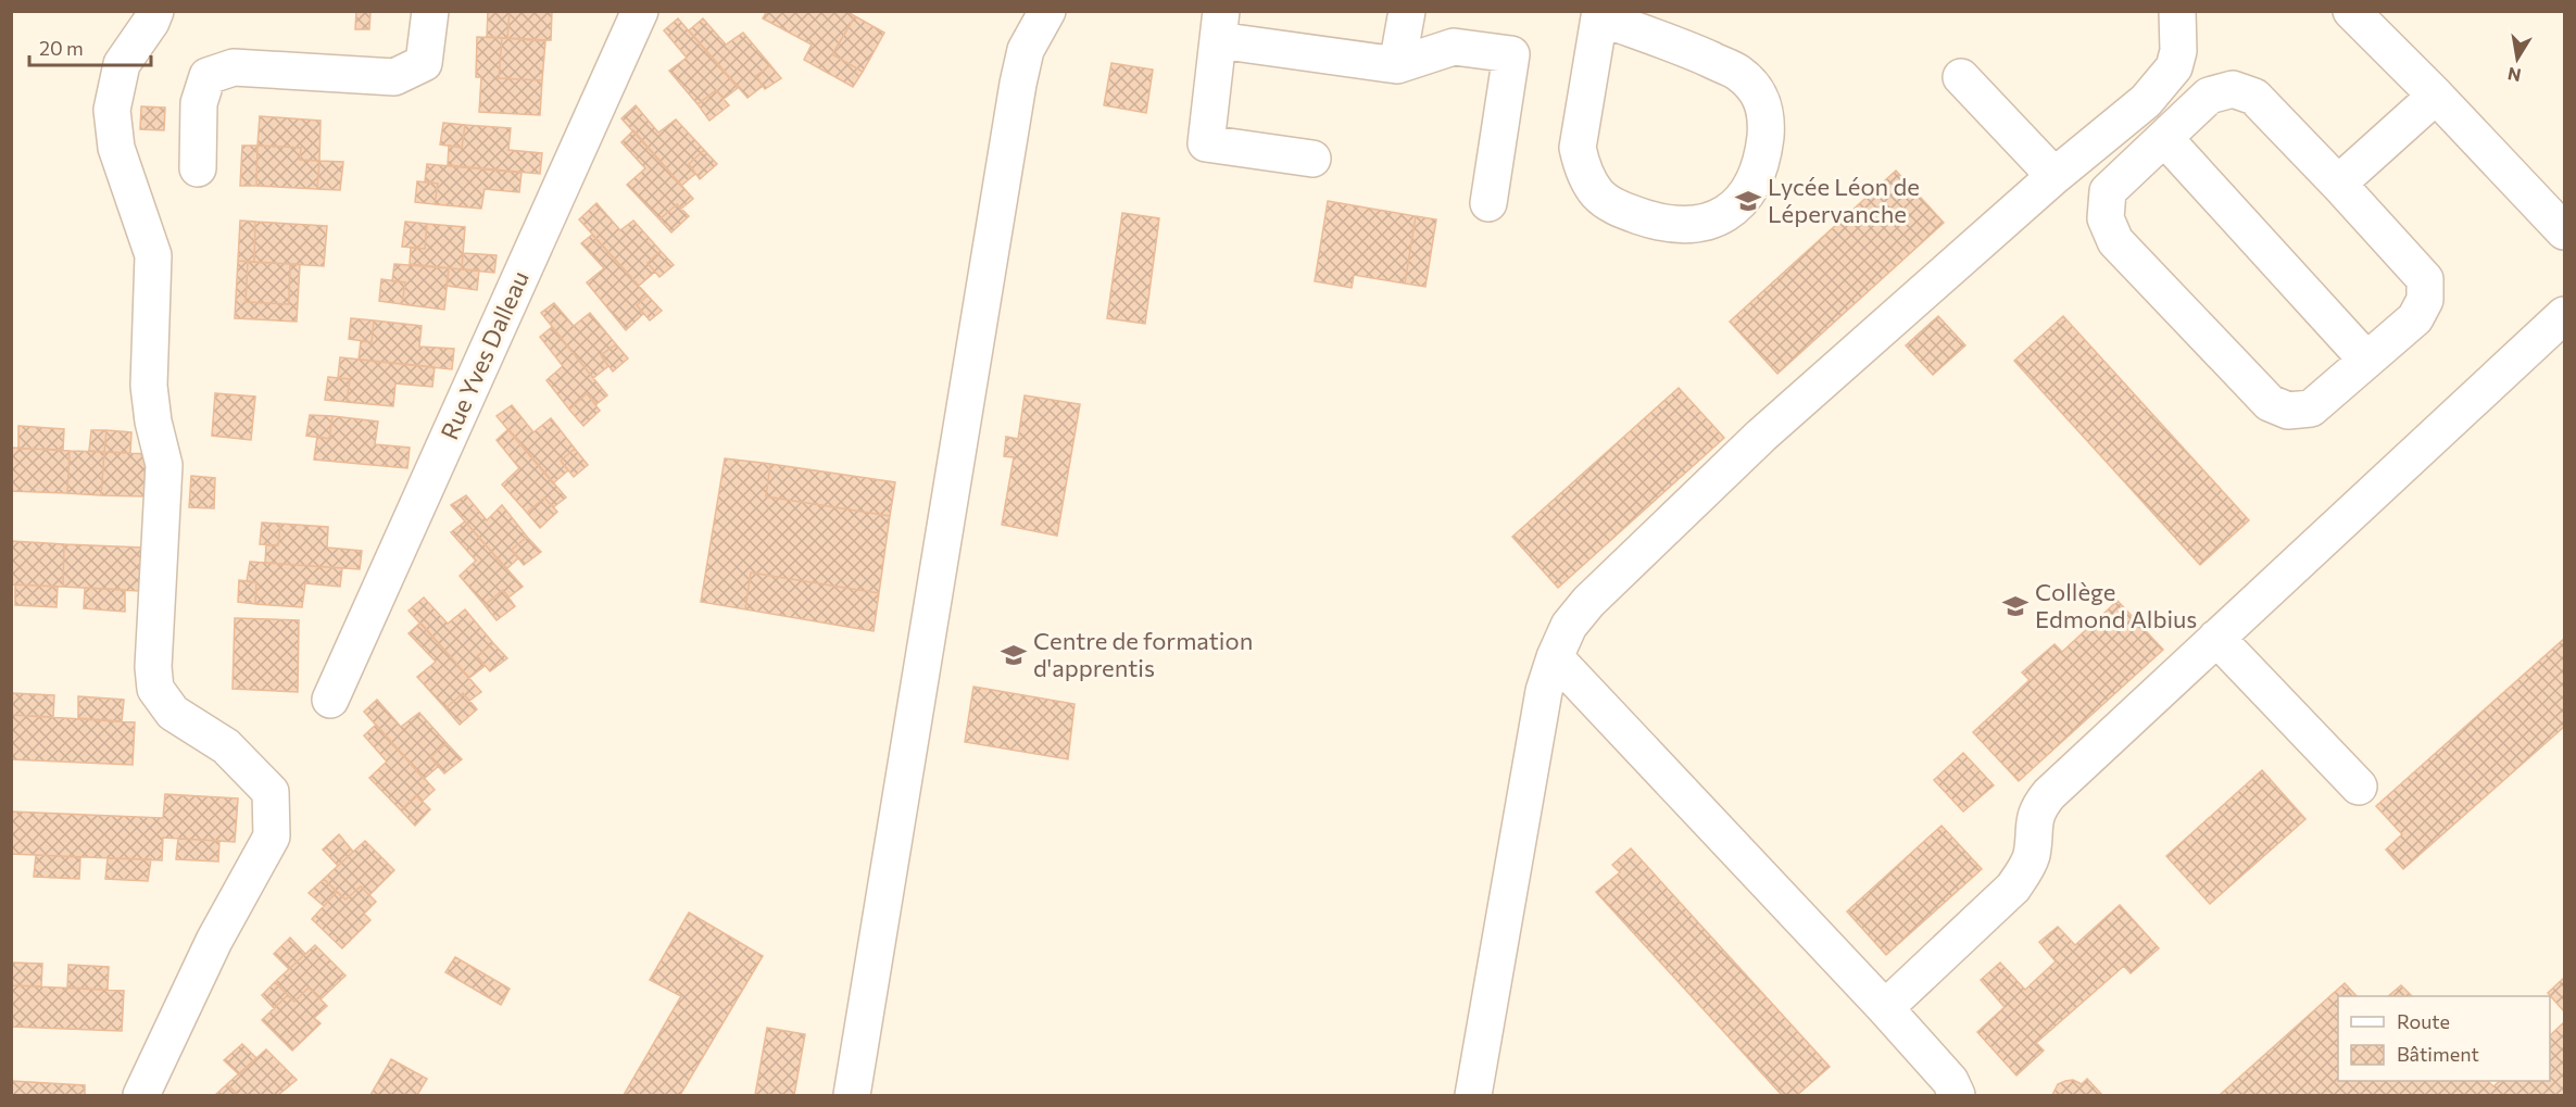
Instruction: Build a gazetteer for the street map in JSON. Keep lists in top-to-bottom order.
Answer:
{
  "streets": {
    "street": ["Rue Yves Dalleau"]
  },
  "places": {
    "school or university": ["Lycée Léon de Lépervanche", "Collège Edmond Albius", "Centre de formation d'apprentis"]
  },
  "legend": ["Route", "Bâtiment"],
  "scale_bar": "20 m",
  "north": "bottom"
}
